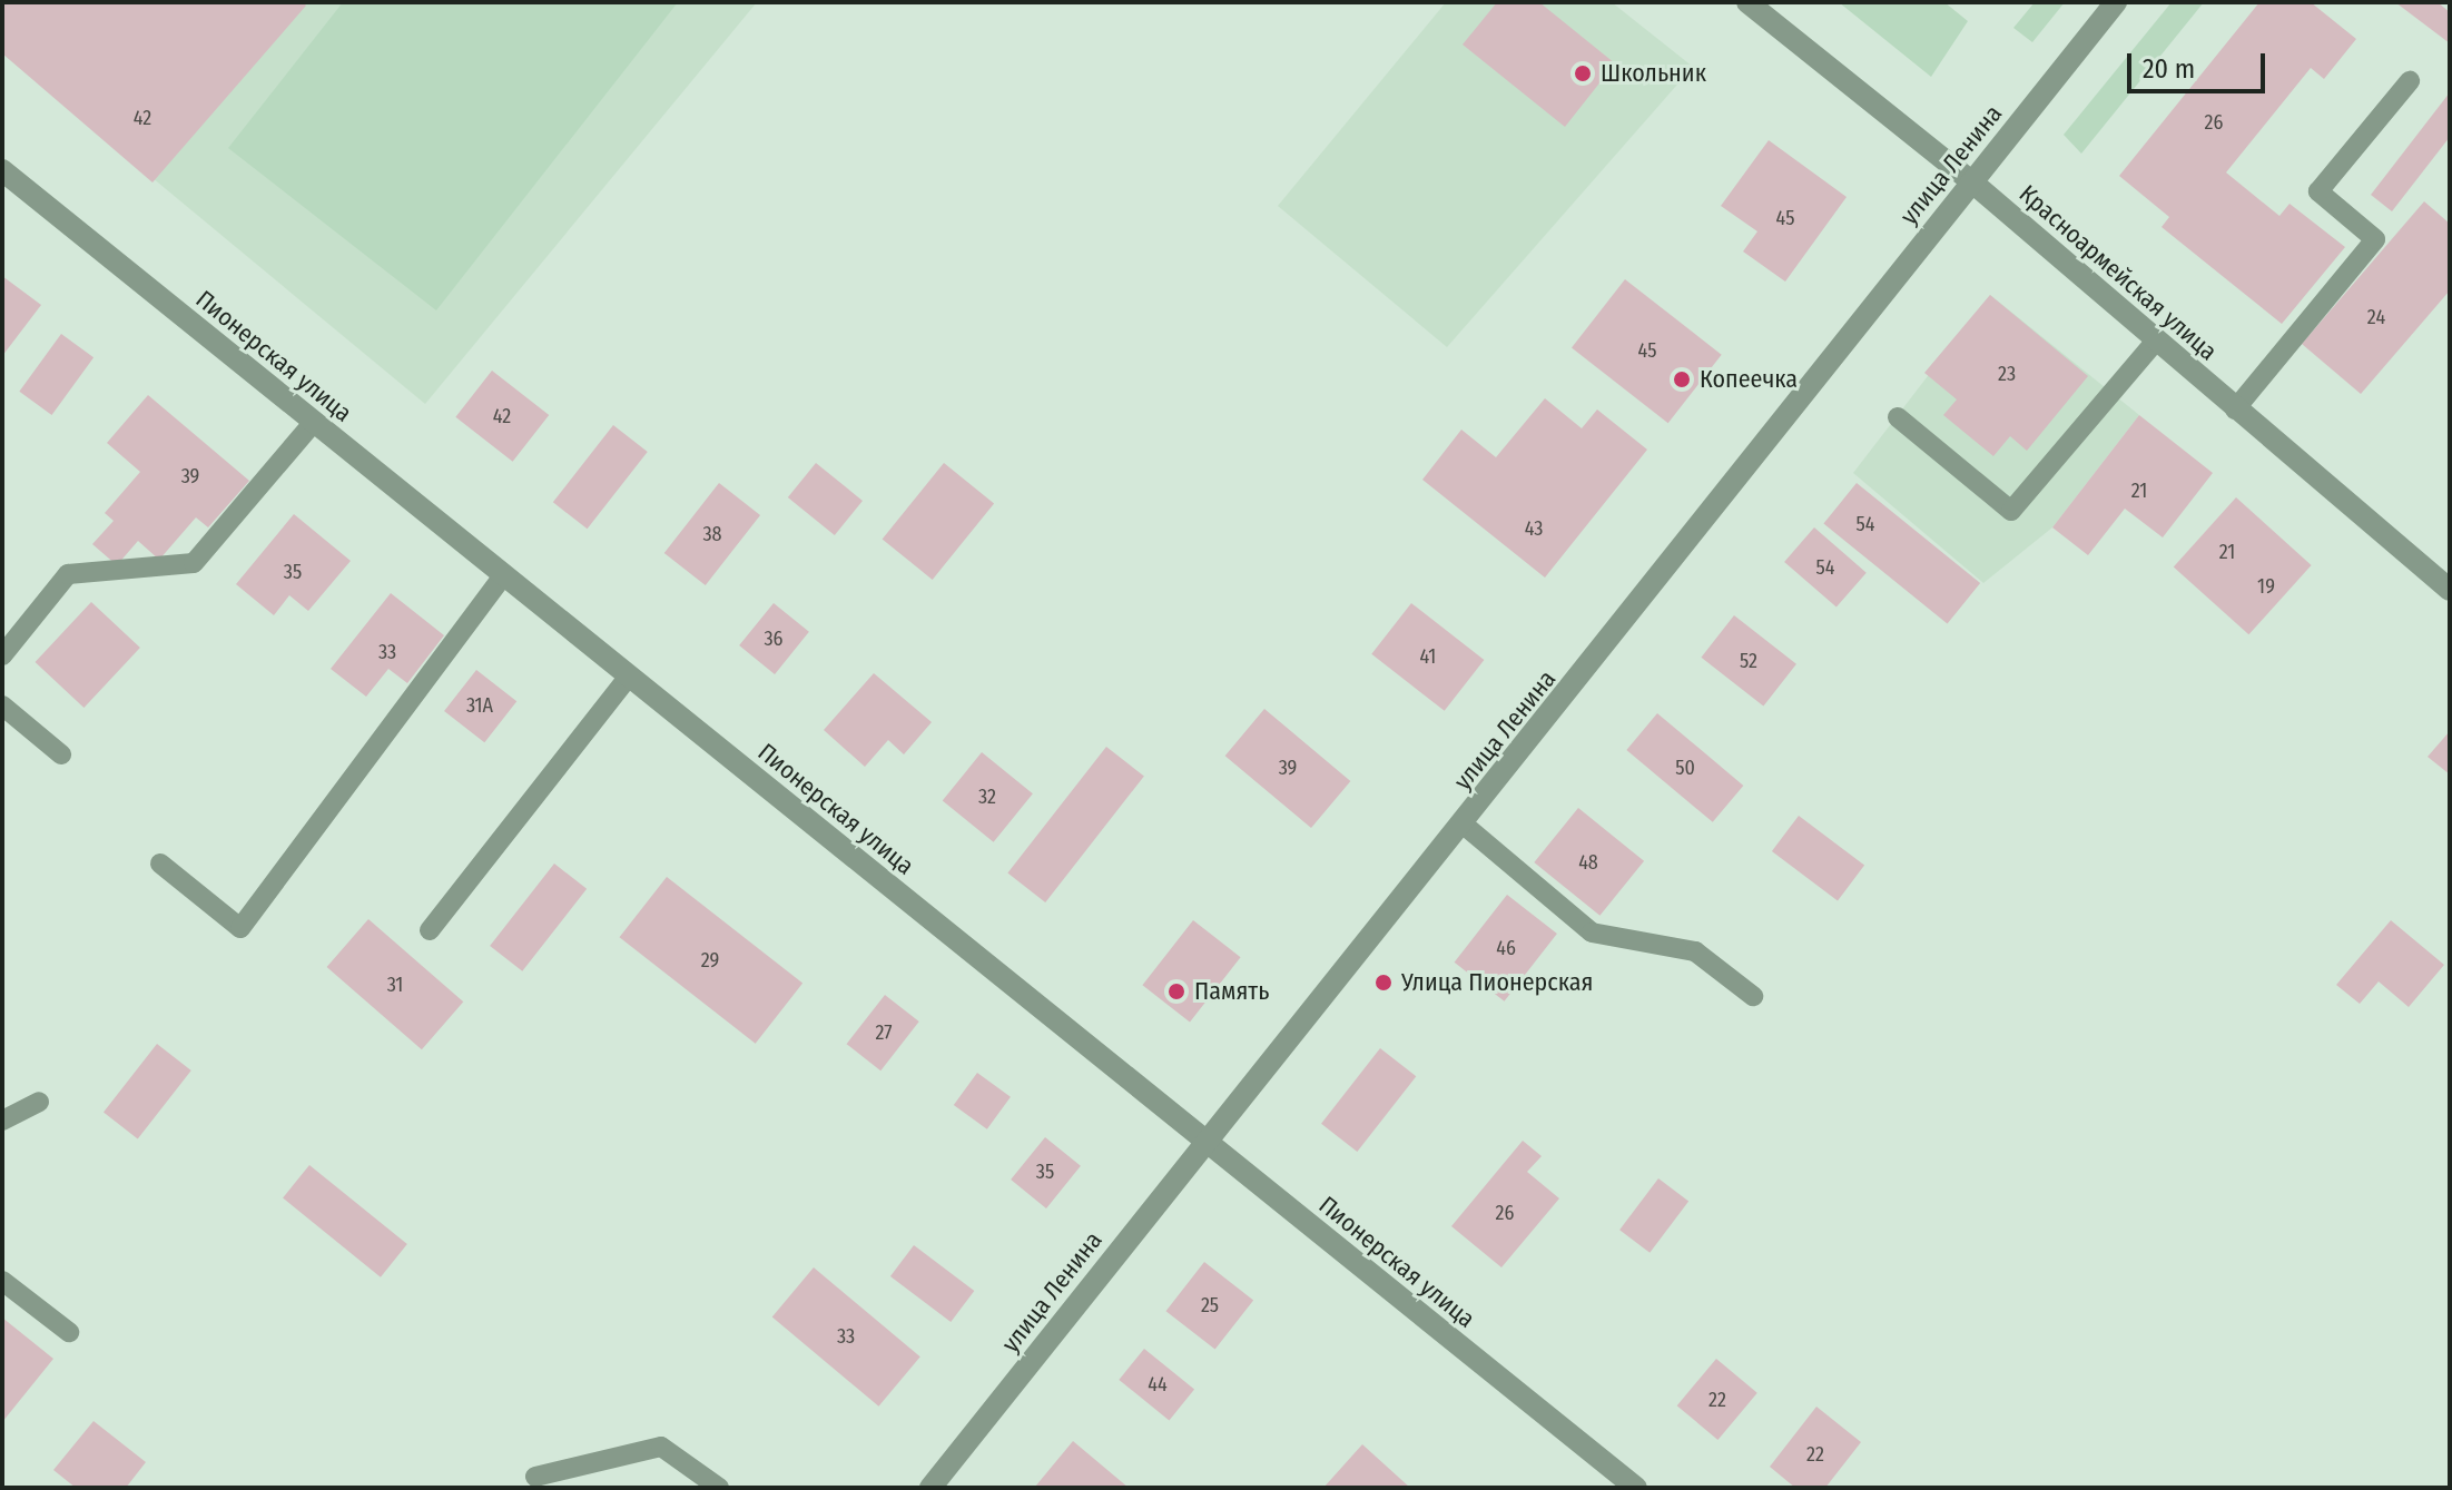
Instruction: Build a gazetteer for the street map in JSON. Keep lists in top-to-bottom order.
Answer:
{
  "streets": {
    "street": ["улица Ленина", "Красноармейская улица", "Пионерская улица"]
  },
  "crossings": [
    ["улица Ленина", "Красноармейская улица"],
    ["улица Ленина", "Пионерская улица"]
  ],
  "places": [
    "Школьник",
    "Копеечка",
    "Улица Пионерская",
    "Память"
  ],
  "house_numbers": [
    "42",
    "26",
    "45",
    "24",
    "45",
    "23",
    "42",
    "39",
    "21",
    "54",
    "43",
    "38",
    "21",
    "54",
    "35",
    "19",
    "36",
    "33",
    "41",
    "52",
    "31А",
    "39",
    "50",
    "32",
    "48",
    "46",
    "29",
    "31",
    "27",
    "35",
    "26",
    "25",
    "33",
    "44",
    "22",
    "22"
  ],
  "scale_bar": "20 m"
}
